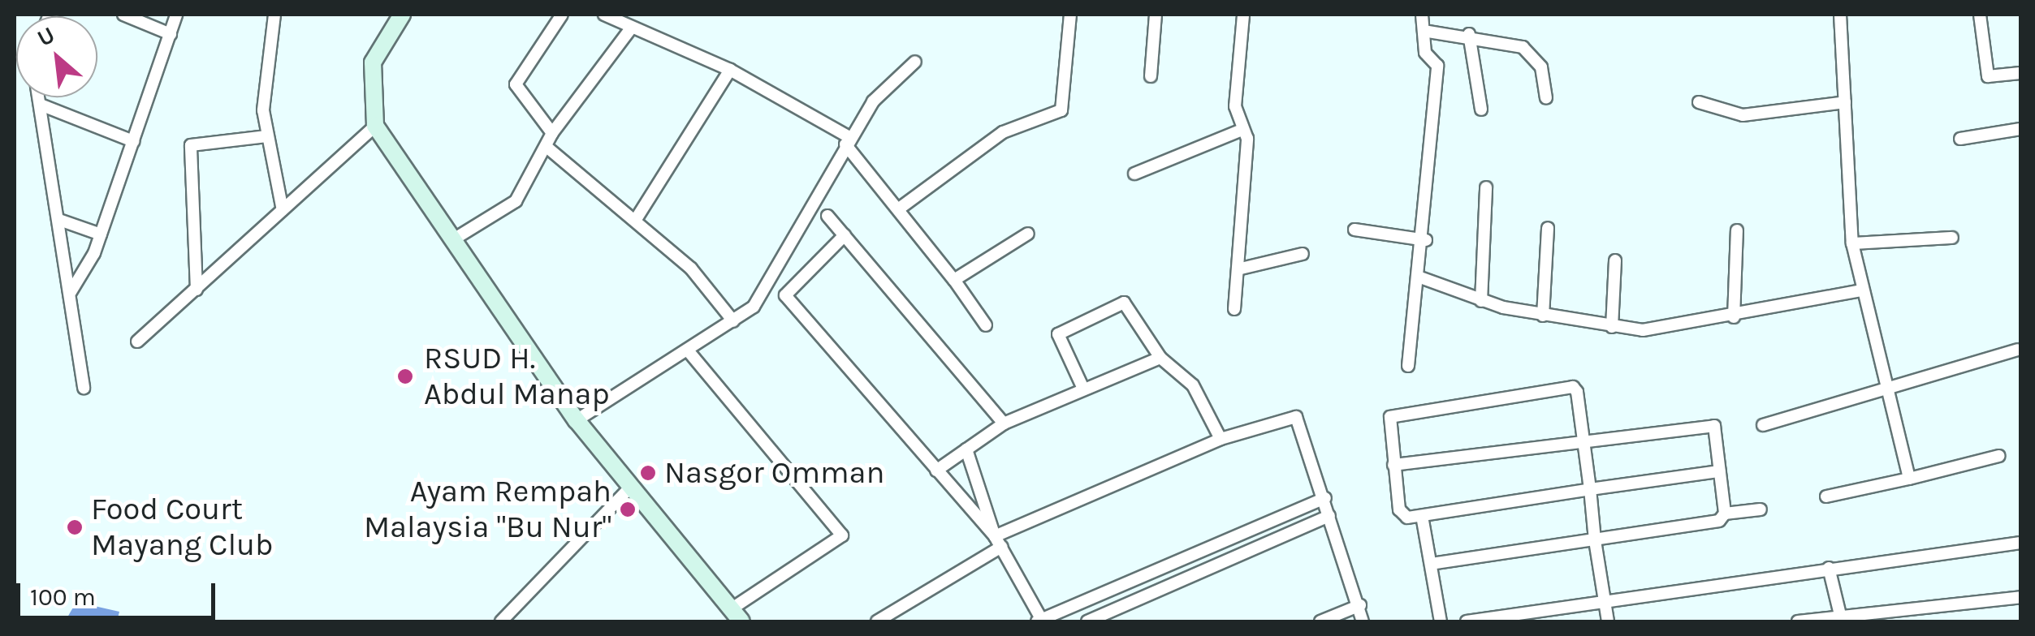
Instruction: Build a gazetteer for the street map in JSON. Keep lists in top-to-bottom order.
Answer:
{
  "places": [
    "RSUD H. Abdul Manap",
    "Nasgor Omman",
    "Ayam Rempah Malaysia \"Bu Nur\"",
    "Food Court Mayang Club"
  ],
  "scale_bar": "100 m",
  "north": "top left"
}
